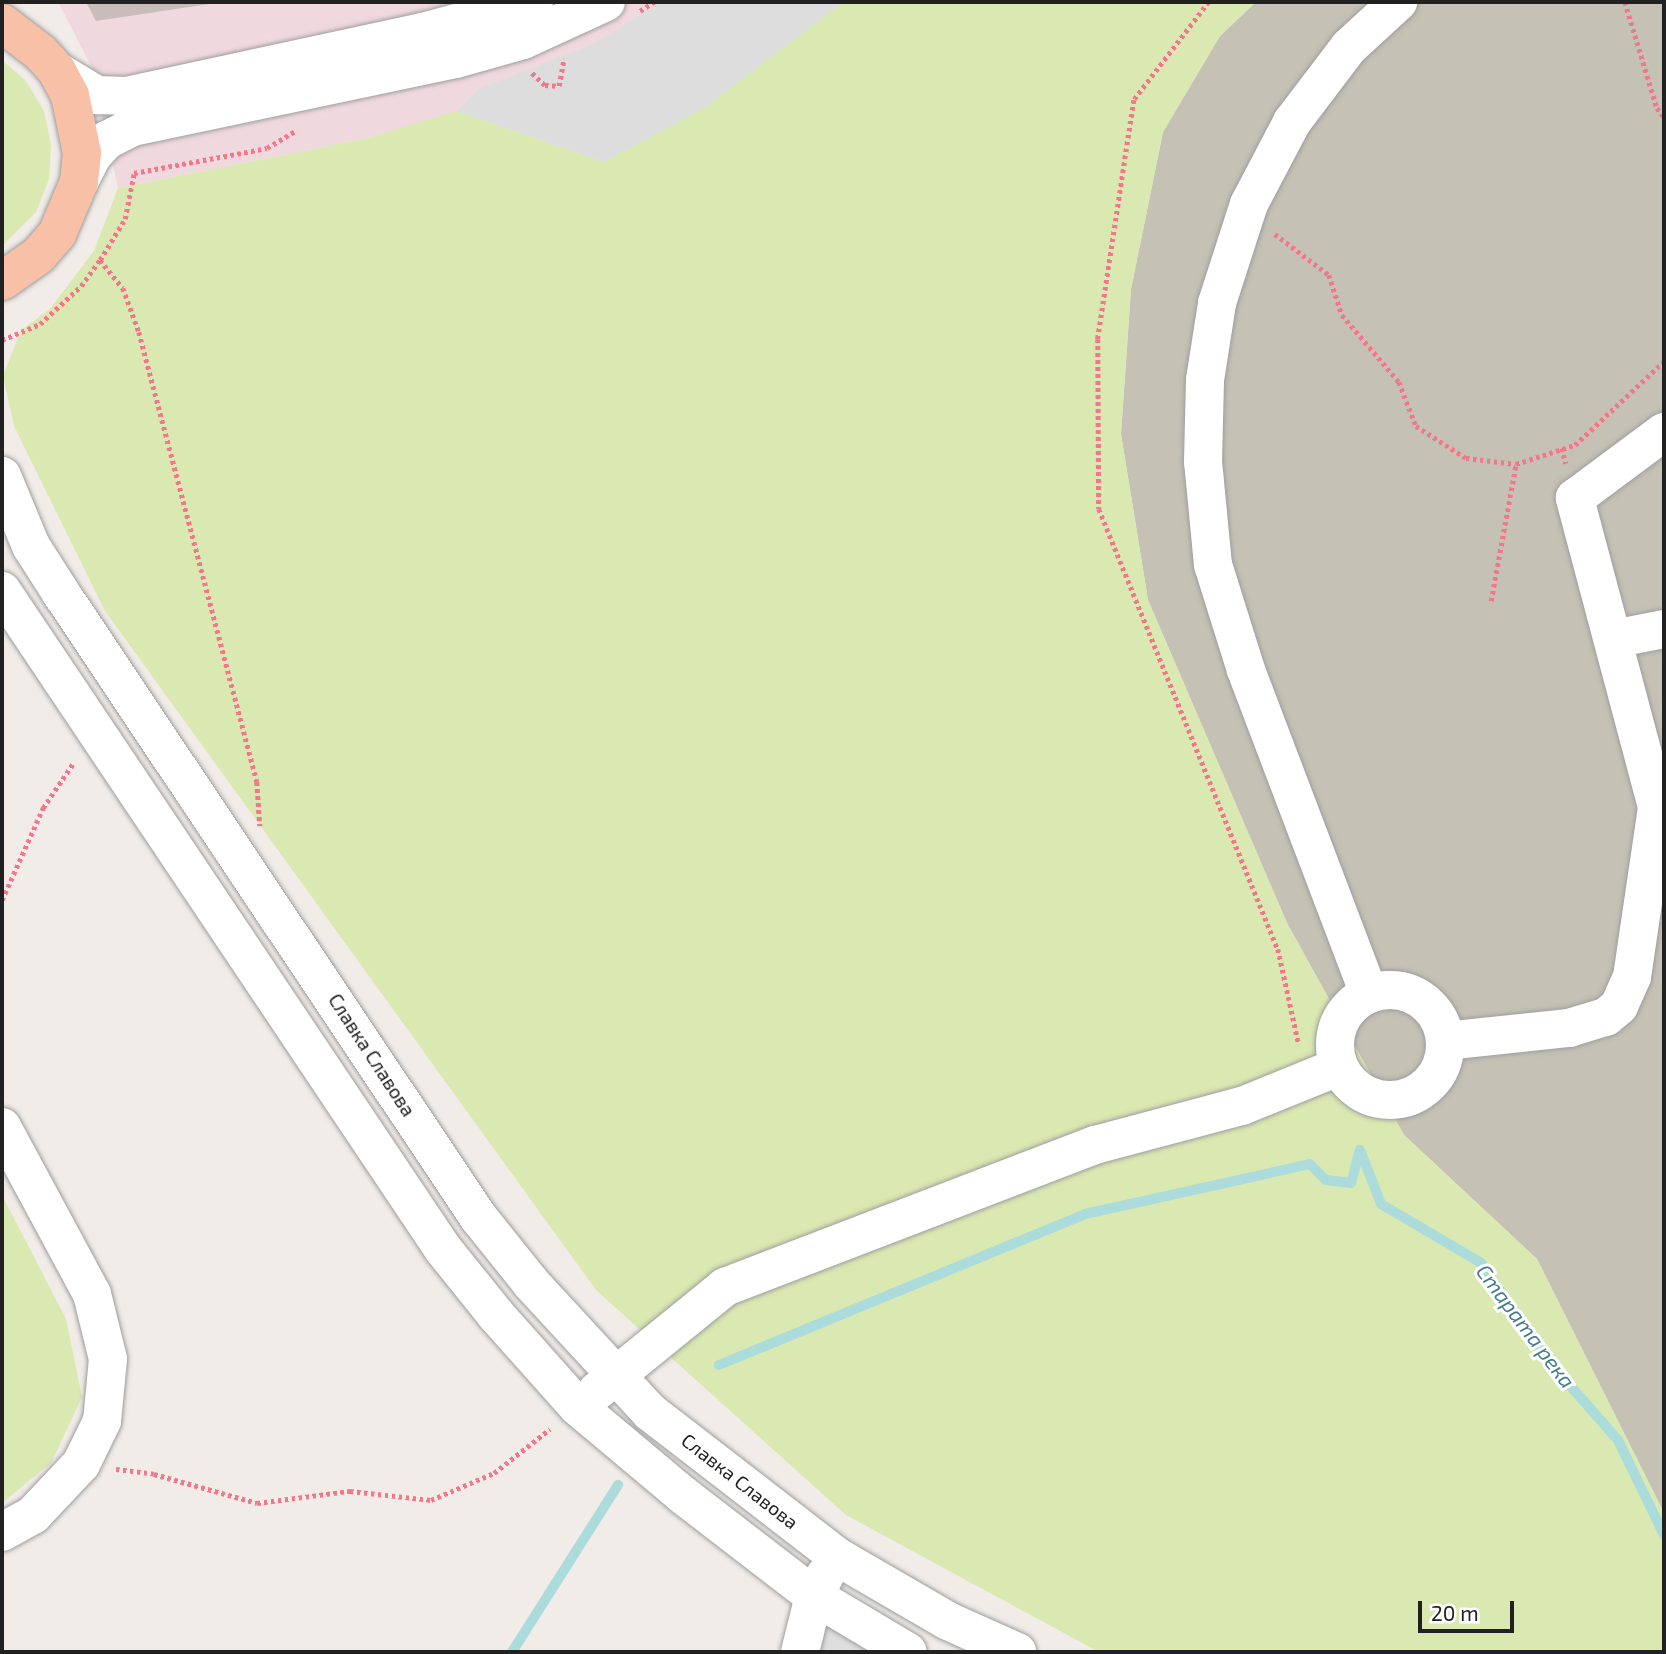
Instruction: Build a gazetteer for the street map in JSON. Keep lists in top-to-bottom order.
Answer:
{
  "streets": {
    "street": ["Славка Славова"]
  },
  "water": ["Старата река"],
  "scale_bar": "20 m"
}
